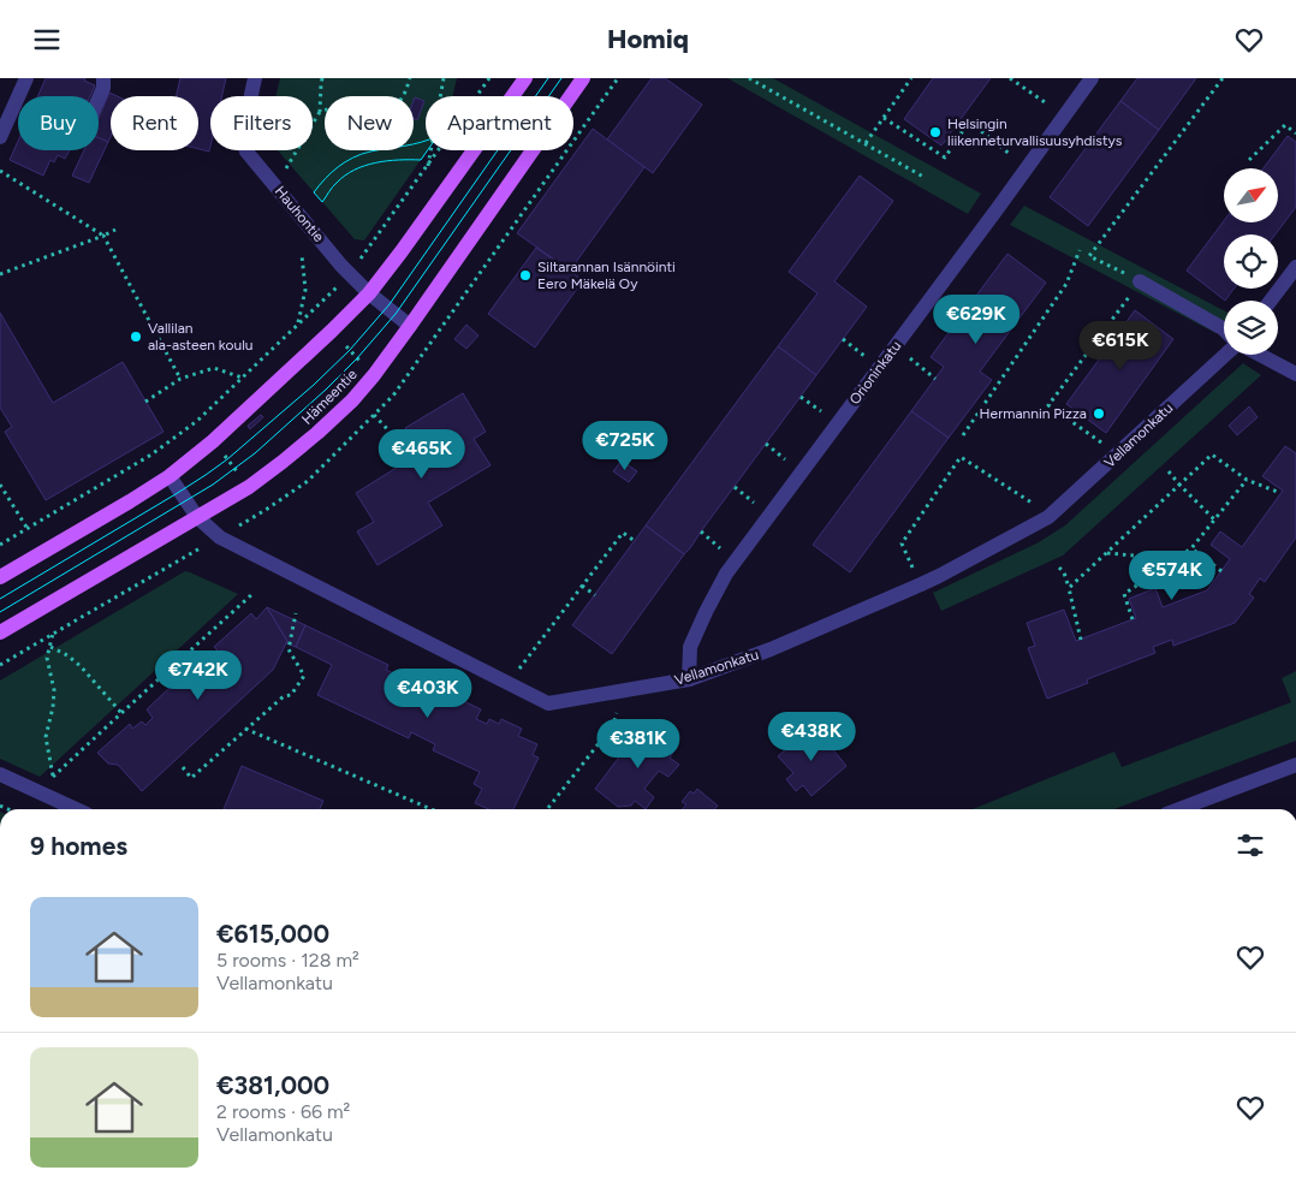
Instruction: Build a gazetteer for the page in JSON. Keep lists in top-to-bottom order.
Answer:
{
  "streets": {
    "main road": ["Hämeentie"],
    "street": ["Hauhontie", "Orioninkatu", "Vellamonkatu"]
  },
  "crossings": [
    ["Hauhontie", "Hämeentie"],
    ["Orioninkatu", "Vellamonkatu"],
    ["Hämeentie", "Vellamonkatu"]
  ],
  "places": [
    "Helsingin liikenneturvallisuusyhdistys",
    "Siltarannan Isännöinti Eero Mäkelä Oy",
    "Vallilan ala-asteen koulu",
    "Hermannin Pizza"
  ],
  "north": "top right",
  "page": {
    "header": "Homiq",
    "chip": [
      "Buy",
      "Rent",
      "Filters",
      "New",
      "Apartment"
    ],
    "price": [
      "€629K",
      "€615K",
      "€725K",
      "€465K",
      "€574K",
      "€742K",
      "€403K",
      "€438K",
      "€381K"
    ],
    "heading": "9 homes",
    "list": [
      {
        "name": "€615,000",
        "note": "5 rooms · 128 m² · Vellamonkatu"
      },
      {
        "name": "€381,000",
        "note": "2 rooms · 66 m² · Vellamonkatu"
      }
    ]
  }
}
